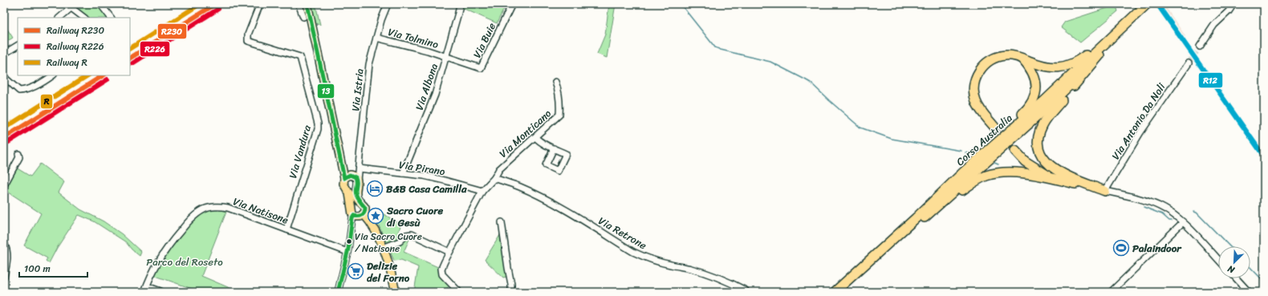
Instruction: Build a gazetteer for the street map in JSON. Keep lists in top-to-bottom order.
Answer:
{
  "streets": {
    "highway": ["Corso Australia"],
    "street": [
      "Via Tolmino",
      "Via Buie",
      "Via Albona",
      "Via Istria",
      "Via Antonio Da Noli",
      "Via Monticano",
      "Via Vandura",
      "Via Pirano",
      "Via Natisone",
      "Via Retrone"
    ]
  },
  "crossings": [
    ["Via Tolmino", "Via Buie"],
    ["Via Tolmino", "Via Albona"],
    ["Via Tolmino", "Via Istria"],
    ["Via Buie", "Via Albona"],
    ["Via Albona", "Via Pirano"],
    ["Via Istria", "Via Pirano"],
    ["Via Monticano", "Via Pirano"],
    ["Via Monticano", "Via Retrone"],
    ["Via Vandura", "Via Natisone"]
  ],
  "parks": ["Parco del Roseto"],
  "places": {
    "hotel": ["B&B Casa Camilla"],
    "place": ["Sacro Cuore di Gesù"],
    "other": ["Via Sacro Cuore / Natisone"],
    "sports": ["Palaindoor"],
    "supermarket": ["Delizie del Forno"]
  },
  "lines": [
    "rail line R230",
    "rail line R",
    "transit line R12",
    "transit line 13",
    "rail line R226"
  ],
  "legend": ["Railway R230", "Railway R226", "Railway R"],
  "scale_bar": "100 m",
  "north": "bottom left"
}
